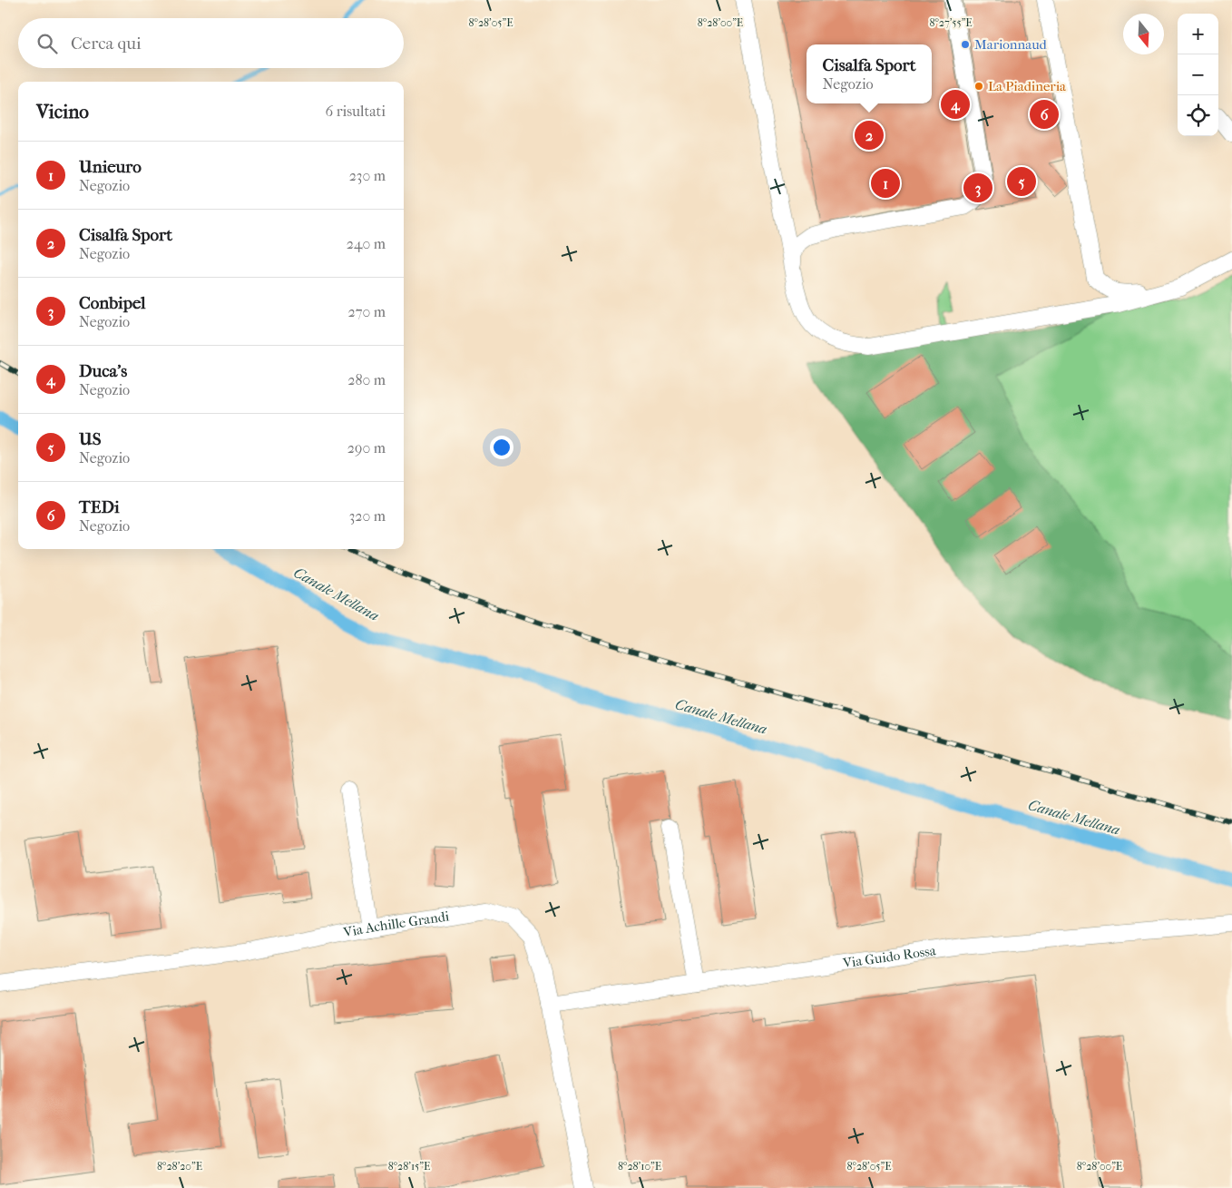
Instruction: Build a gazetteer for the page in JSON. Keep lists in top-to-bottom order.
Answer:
{
  "streets": {
    "street": ["Via Achille Grandi", "Via Guido Rossa"]
  },
  "crossings": [
    ["Via Achille Grandi", "Via Guido Rossa"]
  ],
  "water": ["Canale Mellana"],
  "places": ["Marionnaud", "La Piadineria"],
  "north": "bottom",
  "page": {
    "map_buttons": ["+", "−"],
    "search": "Cerca qui",
    "popup": ["Cisalfa Sport", "Negozio"],
    "heading": ["Vicino", "6 risultati"],
    "pins": [
      "4",
      "6",
      "2",
      "5",
      "1",
      "3"
    ],
    "list": [
      {
        "mark": "1",
        "name": "Unieuro",
        "note": "Negozio",
        "value": "230 m"
      },
      {
        "mark": "2",
        "name": "Cisalfa Sport",
        "note": "Negozio",
        "value": "240 m"
      },
      {
        "mark": "3",
        "name": "Conbipel",
        "note": "Negozio",
        "value": "270 m"
      },
      {
        "mark": "4",
        "name": "Duca's",
        "note": "Negozio",
        "value": "280 m"
      },
      {
        "mark": "5",
        "name": "US",
        "note": "Negozio",
        "value": "290 m"
      },
      {
        "mark": "6",
        "name": "TEDi",
        "note": "Negozio",
        "value": "320 m"
      }
    ]
  },
  "coordinates": [
    "8°28'05\"E",
    "8°28'00\"E",
    "8°27'55\"E",
    "8°28'20\"E",
    "8°28'15\"E",
    "8°28'10\"E"
  ]
}
